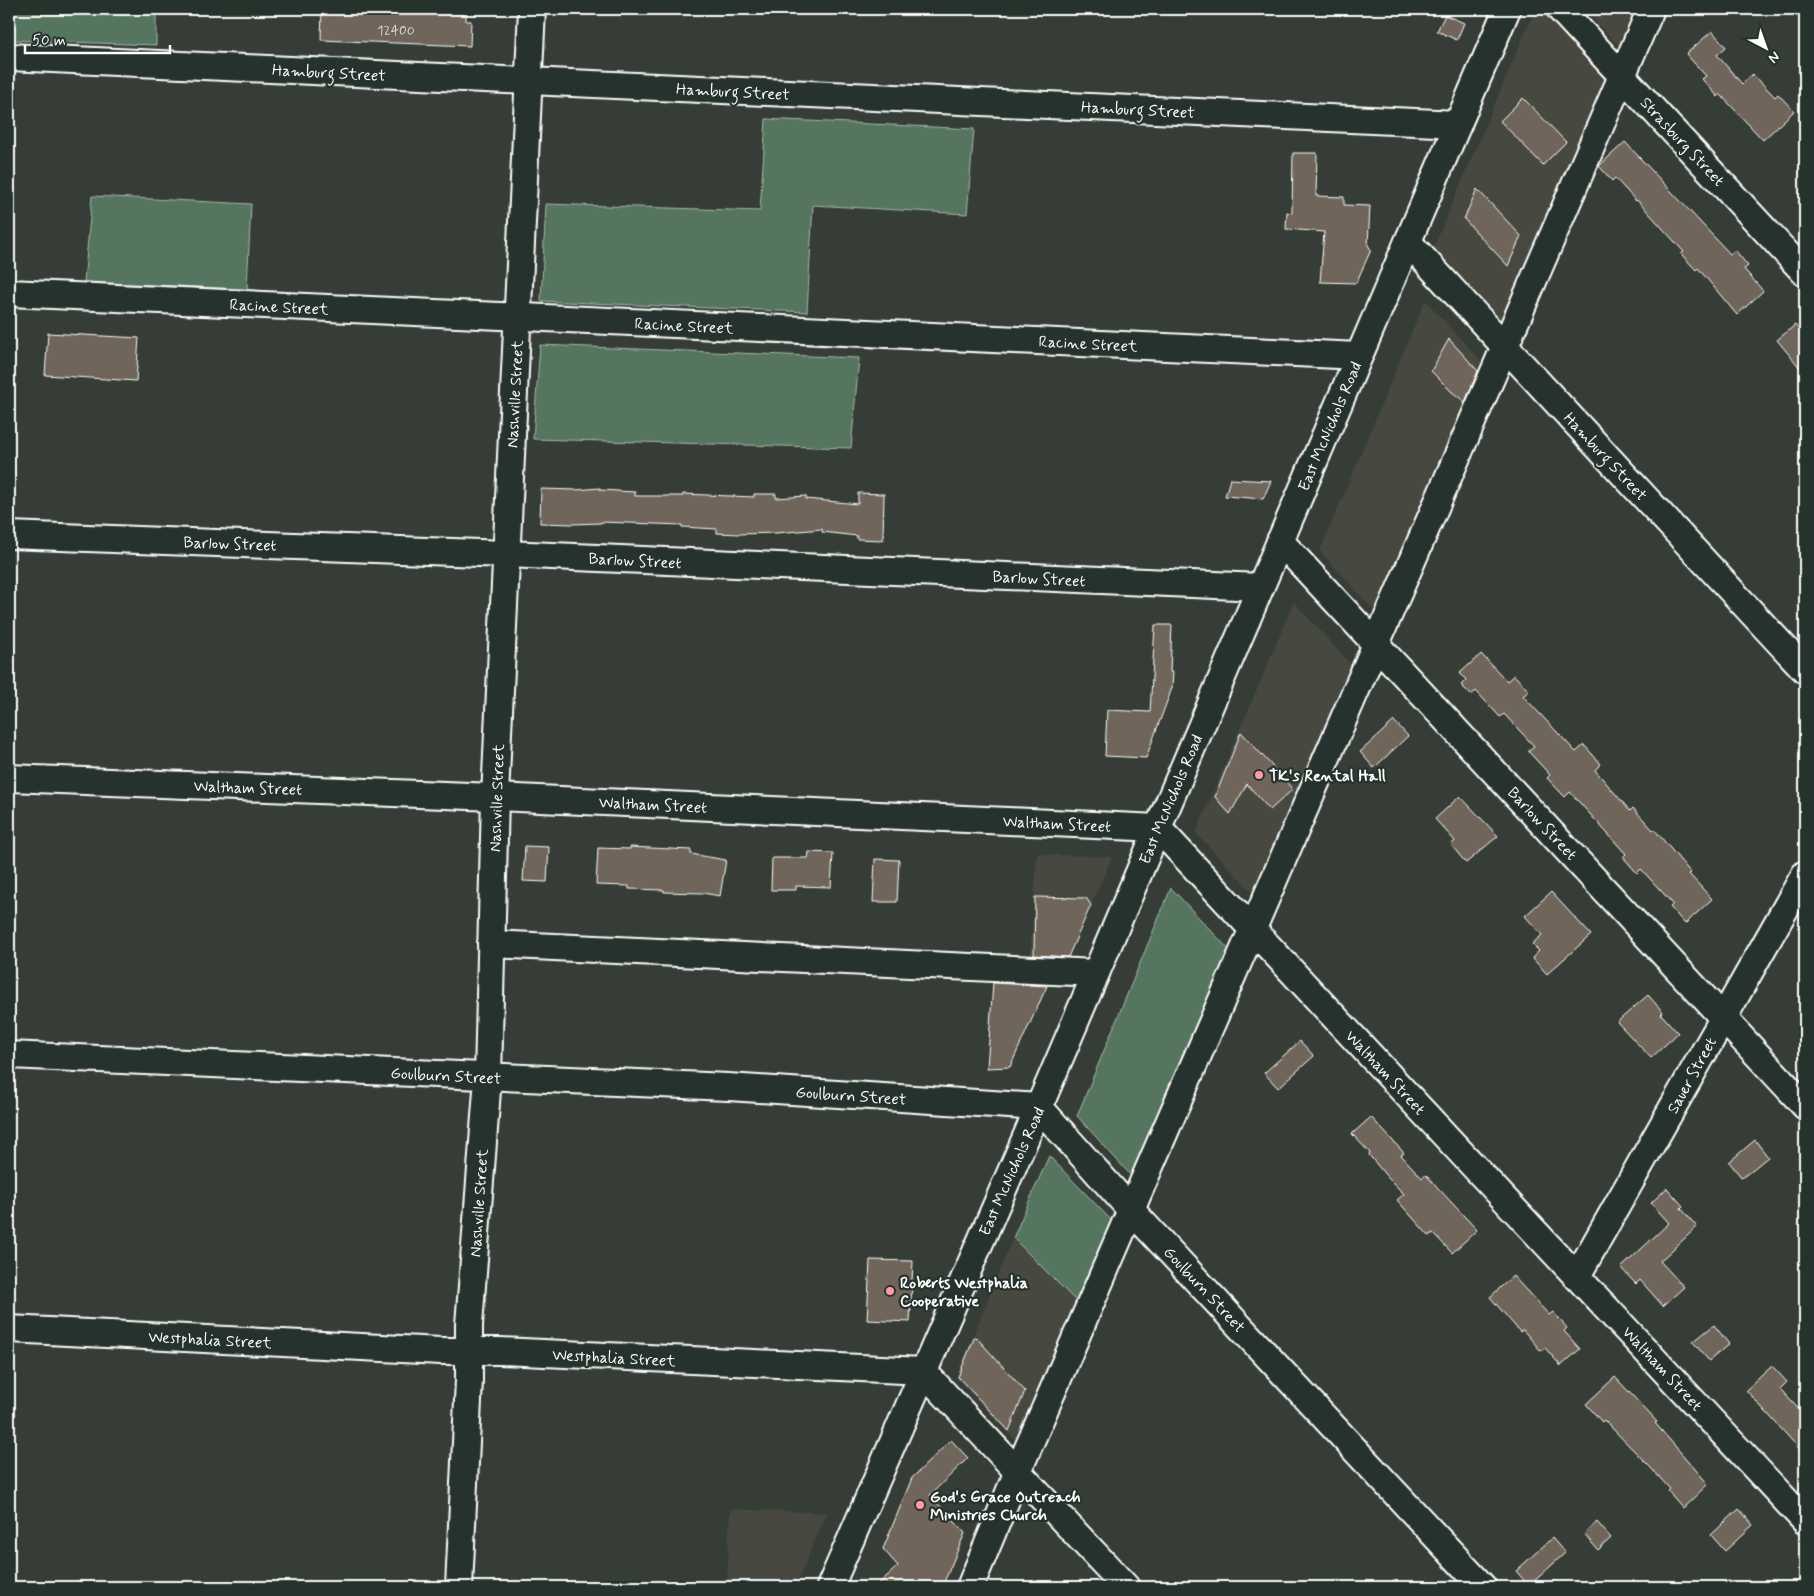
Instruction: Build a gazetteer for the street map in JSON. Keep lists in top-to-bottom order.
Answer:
{
  "streets": {
    "street": [
      "Hamburg Street",
      "Strasburg Street",
      "Racine Street",
      "Nashville Street",
      "East McNichols Road",
      "Barlow Street",
      "Waltham Street",
      "Goulburn Street",
      "Sauer Street",
      "Westphalia Street"
    ]
  },
  "crossings": [
    ["Hamburg Street", "Nashville Street"],
    ["Hamburg Street", "East McNichols Road"],
    ["Racine Street", "Nashville Street"],
    ["Racine Street", "East McNichols Road"],
    ["Nashville Street", "Barlow Street"],
    ["Nashville Street", "Waltham Street"],
    ["Nashville Street", "Goulburn Street"],
    ["Nashville Street", "Westphalia Street"],
    ["East McNichols Road", "Barlow Street"],
    ["East McNichols Road", "Waltham Street"],
    ["East McNichols Road", "Goulburn Street"],
    ["East McNichols Road", "Westphalia Street"],
    ["Barlow Street", "Sauer Street"],
    ["Waltham Street", "Sauer Street"]
  ],
  "places": ["TK's Rental Hall", "Roberts Westphalia Cooperative", "God's Grace Outreach Ministries Church"],
  "house_numbers": ["12400"],
  "scale_bar": "50 m",
  "north": "bottom right"
}
